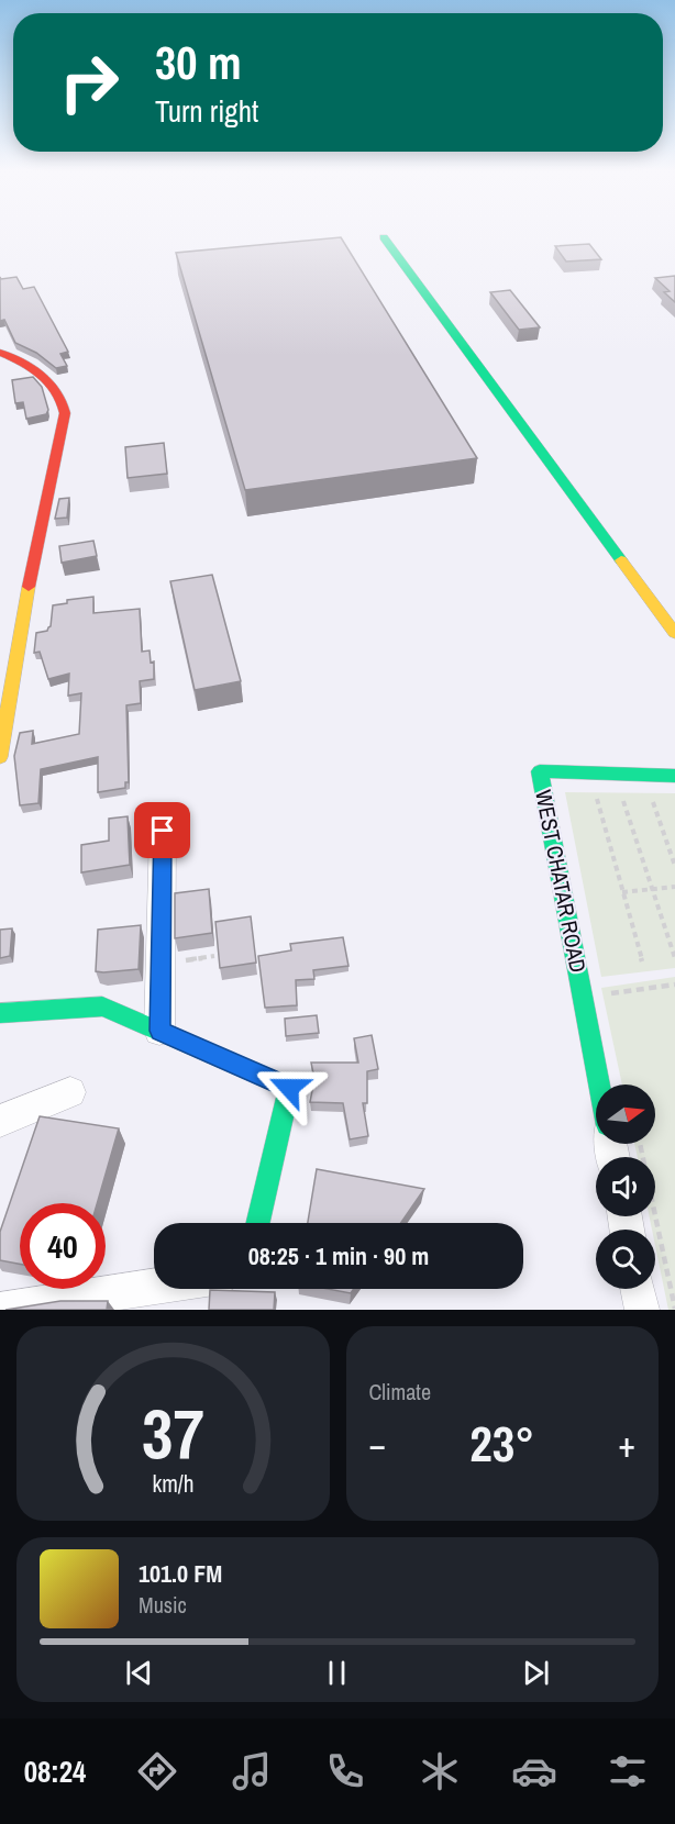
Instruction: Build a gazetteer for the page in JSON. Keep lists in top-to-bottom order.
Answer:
{
  "streets": {
    "street": ["WEST CHATAR ROAD"]
  },
  "north": "right",
  "page": {
    "turn": ["30 m", "Turn right"],
    "limit": "40",
    "trip": "08:25 · 1 min · 90 m",
    "tile": "Climate",
    "heat": ["−", "23°", "+"],
    "song": ["101.0 FM", "Music"],
    "tabs": "08:24",
    "gauge": ["37", "km/h"]
  }
}
